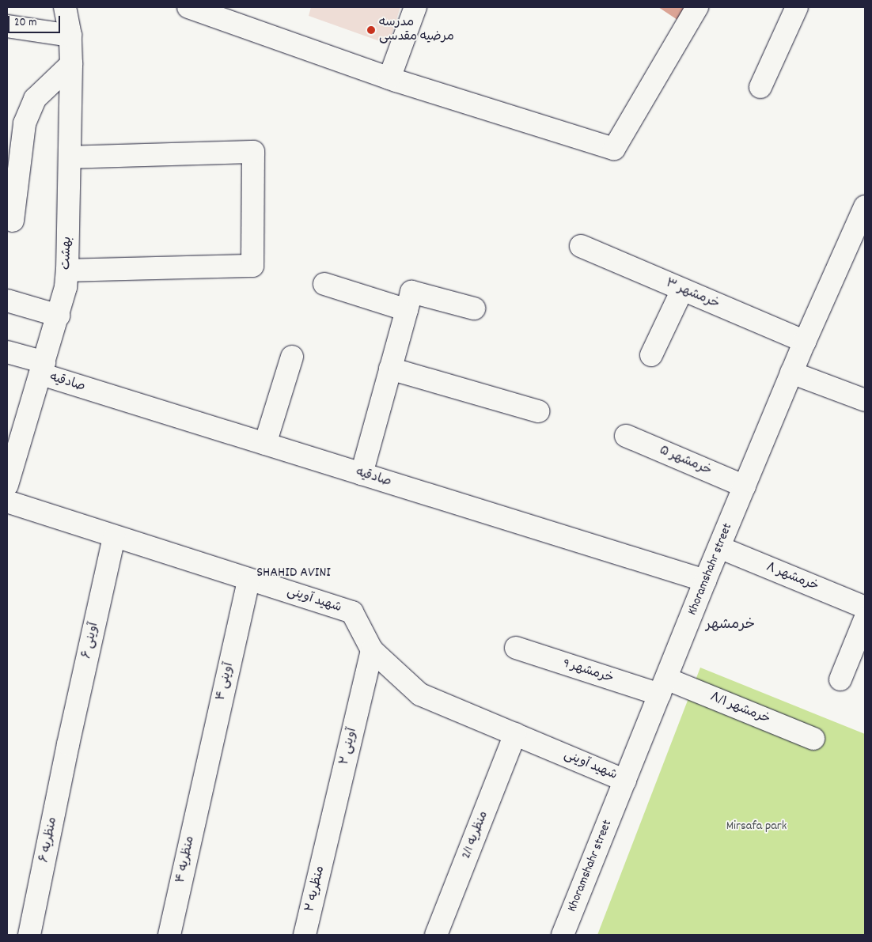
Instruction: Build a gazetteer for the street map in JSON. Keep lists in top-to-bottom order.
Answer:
{
  "streets": {
    "street": [
      "بهشت",
      "خرمشهر ۳",
      "صادقیه",
      "خرمشهر ۵",
      "Khoramshahr street",
      "خرمشهر ۸",
      "شهید آوینی",
      "آوینی ۶",
      "خرمشهر 9",
      "آوینی ۴",
      "خرمشهر ۸/۱",
      "آوینی ۲",
      "منظریه 2/1",
      "منظریه ۶",
      "منظریه ۴",
      "منظریه ۲"
    ]
  },
  "crossings": [
    ["بهشت", "صادقیه"],
    ["خرمشهر ۳", "Khoramshahr street"],
    ["صادقیه", "Khoramshahr street"],
    ["خرمشهر ۵", "Khoramshahr street"],
    ["Khoramshahr street", "خرمشهر ۸"],
    ["Khoramshahr street", "شهید آوینی"],
    ["Khoramshahr street", "خرمشهر 9"],
    ["Khoramshahr street", "خرمشهر ۸/۱"],
    ["شهید آوینی", "آوینی ۶"],
    ["شهید آوینی", "آوینی ۴"],
    ["شهید آوینی", "آوینی ۲"],
    ["شهید آوینی", "منظریه 2/1"],
    ["آوینی ۶", "منظریه ۶"],
    ["خرمشهر 9", "خرمشهر ۸/۱"],
    ["آوینی ۴", "منظریه ۴"],
    ["آوینی ۲", "منظریه ۲"]
  ],
  "districts": ["SHAHID AVINI", "خرمشهر"],
  "parks": ["Mirsafa park"],
  "places": ["مدرسه مرضیه مقدسی"],
  "scale_bar": "20 m"
}
